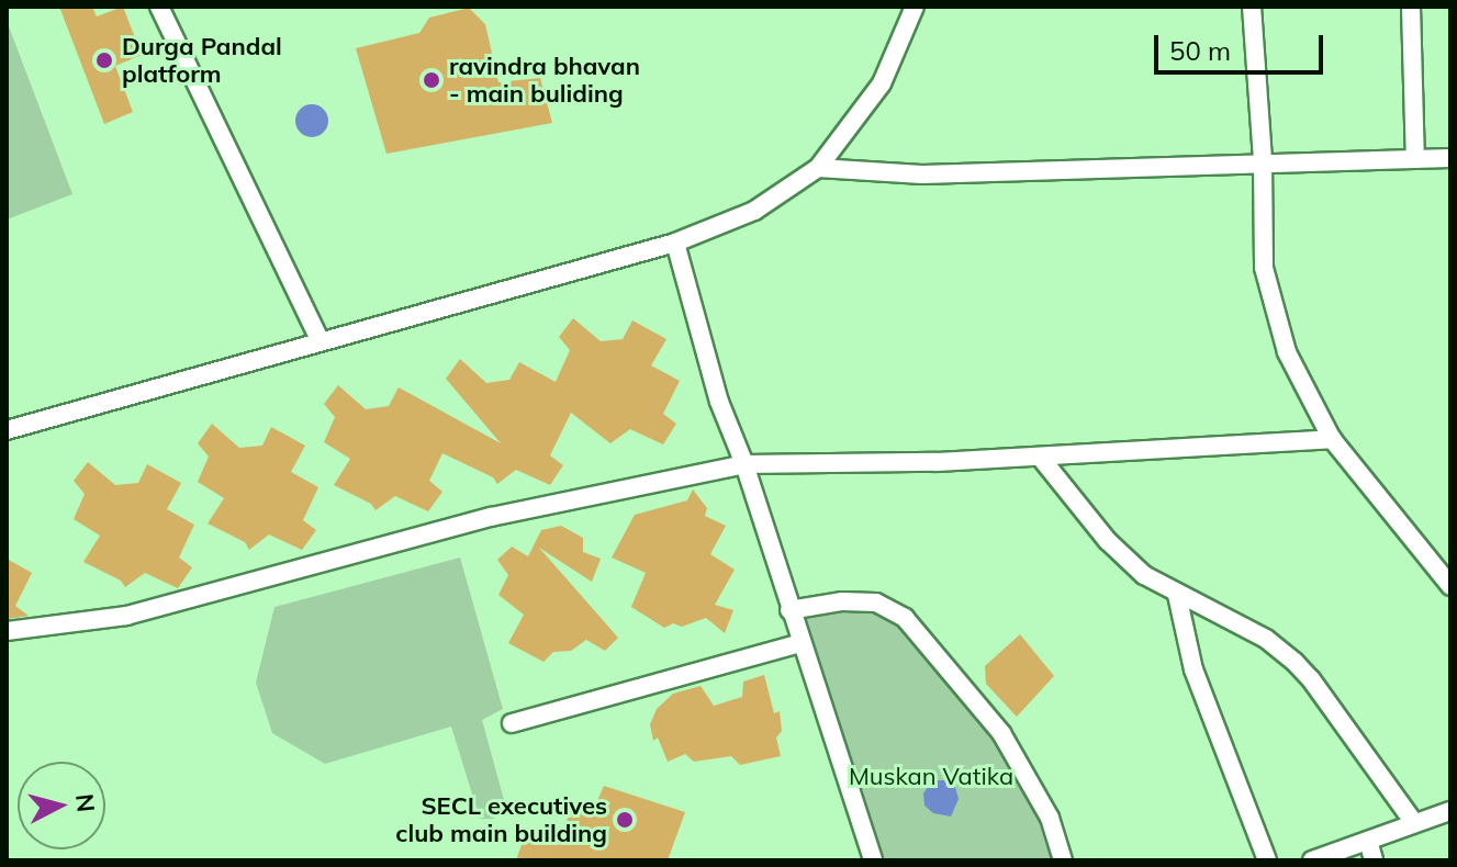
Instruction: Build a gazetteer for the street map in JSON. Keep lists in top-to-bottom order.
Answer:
{
  "parks": ["Muskan Vatika"],
  "places": ["Durga Pandal platform", "ravindra bhavan - main buliding", "SECL executives club main building"],
  "scale_bar": "50 m",
  "north": "right"
}
